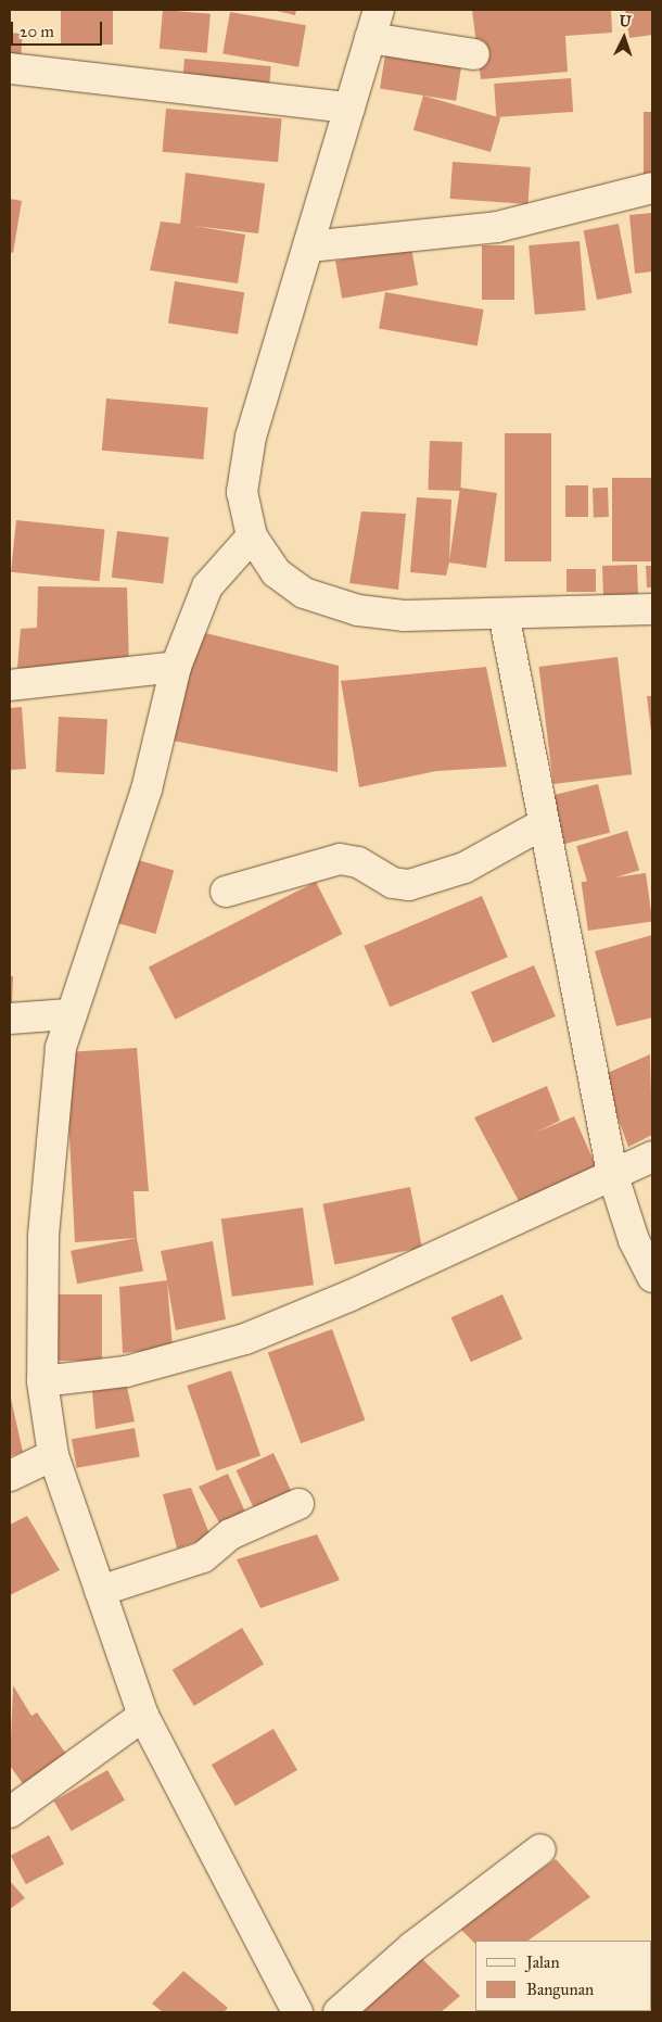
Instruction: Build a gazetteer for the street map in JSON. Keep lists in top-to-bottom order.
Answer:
{
  "legend": ["Jalan", "Bangunan"],
  "scale_bar": "20 m",
  "north": "top"
}
